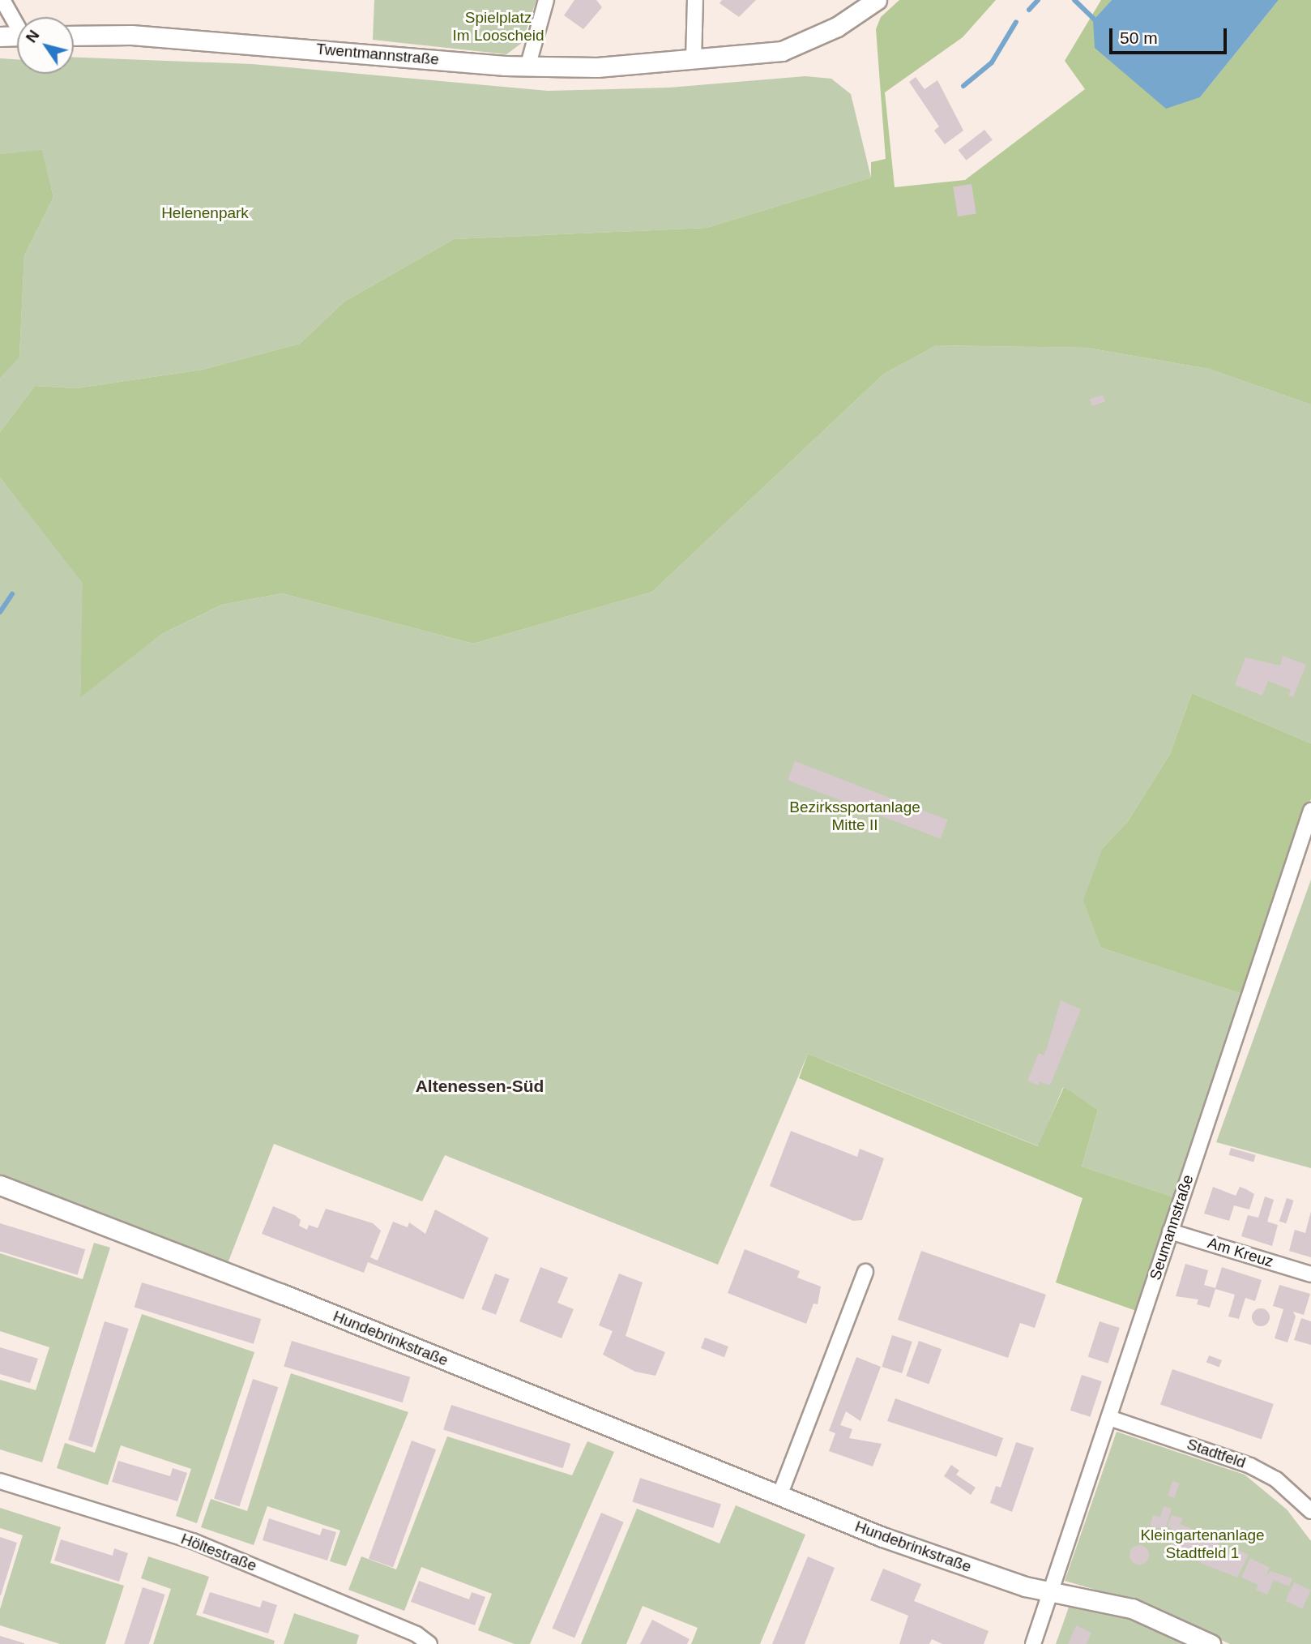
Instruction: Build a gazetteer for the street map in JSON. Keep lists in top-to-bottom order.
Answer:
{
  "streets": {
    "street": [
      "Twentmannstraße",
      "Seumannstraße",
      "Am Kreuz",
      "Hundebrinkstraße",
      "Stadtfeld",
      "Höltestraße"
    ]
  },
  "crossings": [
    ["Seumannstraße", "Am Kreuz"],
    ["Seumannstraße", "Hundebrinkstraße"],
    ["Seumannstraße", "Stadtfeld"]
  ],
  "districts": ["Altenessen-Süd"],
  "parks": [
    "Spielplatz Im Looscheid",
    "Helenenpark",
    "Bezirkssportanlage Mitte II",
    "Kleingartenanlage Stadtfeld 1"
  ],
  "scale_bar": "50 m",
  "north": "top left"
}
